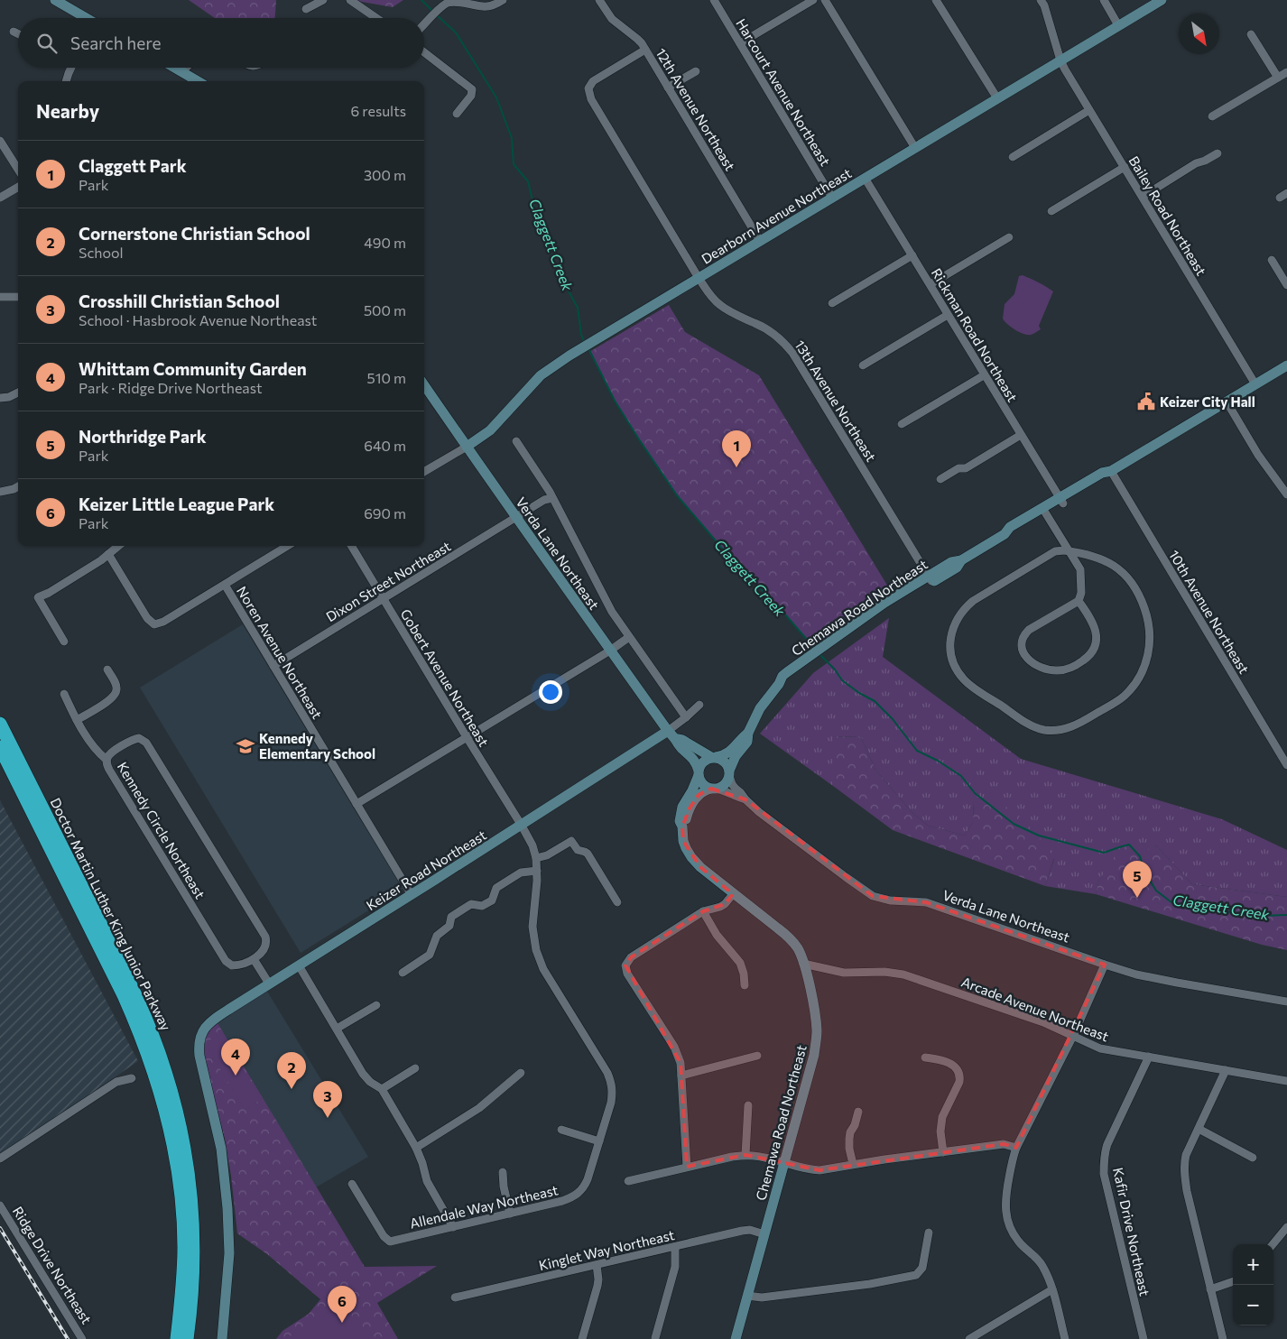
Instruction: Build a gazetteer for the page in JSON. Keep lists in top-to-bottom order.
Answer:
{
  "streets": {
    "highway": ["Doctor Martin Luther King Junior Parkway"],
    "street": [
      "Harcourt Avenue Northeast",
      "12th Avenue Northeast",
      "Dearborn Avenue Northeast",
      "Bailey Road Northeast",
      "Rickman Road Northeast",
      "13th Avenue Northeast",
      "Verda Lane Northeast",
      "Dixon Street Northeast",
      "Chemawa Road Northeast",
      "10th Avenue Northeast",
      "Noren Avenue Northeast",
      "Gobert Avenue Northeast",
      "Kennedy Circle Northeast",
      "Keizer Road Northeast",
      "Arcade Avenue Northeast",
      "Allendale Way Northeast",
      "Kafir Drive Northeast",
      "Kinglet Way Northeast",
      "Ridge Drive Northeast"
    ]
  },
  "crossings": [
    ["Harcourt Avenue Northeast", "Dearborn Avenue Northeast"],
    ["12th Avenue Northeast", "Dearborn Avenue Northeast"],
    ["12th Avenue Northeast", "13th Avenue Northeast"],
    ["Dearborn Avenue Northeast", "Bailey Road Northeast"],
    ["Dearborn Avenue Northeast", "Rickman Road Northeast"],
    ["Dearborn Avenue Northeast", "13th Avenue Northeast"],
    ["Dearborn Avenue Northeast", "Verda Lane Northeast"],
    ["Bailey Road Northeast", "Chemawa Road Northeast"],
    ["Rickman Road Northeast", "Chemawa Road Northeast"],
    ["13th Avenue Northeast", "Chemawa Road Northeast"],
    ["Verda Lane Northeast", "Dixon Street Northeast"],
    ["Verda Lane Northeast", "Chemawa Road Northeast"],
    ["Verda Lane Northeast", "Keizer Road Northeast"],
    ["Dixon Street Northeast", "Noren Avenue Northeast"],
    ["Dixon Street Northeast", "Gobert Avenue Northeast"],
    ["Chemawa Road Northeast", "10th Avenue Northeast"],
    ["Chemawa Road Northeast", "Arcade Avenue Northeast"],
    ["Chemawa Road Northeast", "Kinglet Way Northeast"],
    ["Noren Avenue Northeast", "Keizer Road Northeast"],
    ["Gobert Avenue Northeast", "Keizer Road Northeast"],
    ["Gobert Avenue Northeast", "Allendale Way Northeast"],
    ["Keizer Road Northeast", "Allendale Way Northeast"],
    ["Arcade Avenue Northeast", "Kafir Drive Northeast"]
  ],
  "water": ["Claggett Creek"],
  "places": {
    "public building": ["Keizer City Hall"],
    "school or university": ["Kennedy Elementary School"]
  },
  "north": "bottom right",
  "page": {
    "search": "Search here",
    "heading": ["Nearby", "6 results"],
    "list": [
      {
        "mark": "1",
        "name": "Claggett Park",
        "note": "Park",
        "value": "300 m"
      },
      {
        "mark": "2",
        "name": "Cornerstone Christian School",
        "note": "School",
        "value": "490 m"
      },
      {
        "mark": "3",
        "name": "Crosshill Christian School",
        "note": "School · Hasbrook Avenue Northeast",
        "value": "500 m"
      },
      {
        "mark": "4",
        "name": "Whittam Community Garden",
        "note": "Park · Ridge Drive Northeast",
        "value": "510 m"
      },
      {
        "mark": "5",
        "name": "Northridge Park",
        "note": "Park",
        "value": "640 m"
      },
      {
        "mark": "6",
        "name": "Keizer Little League Park",
        "note": "Park",
        "value": "690 m"
      }
    ],
    "pins": [
      "1",
      "5",
      "4",
      "2",
      "3",
      "6"
    ],
    "map_buttons": ["+", "−"]
  }
}
